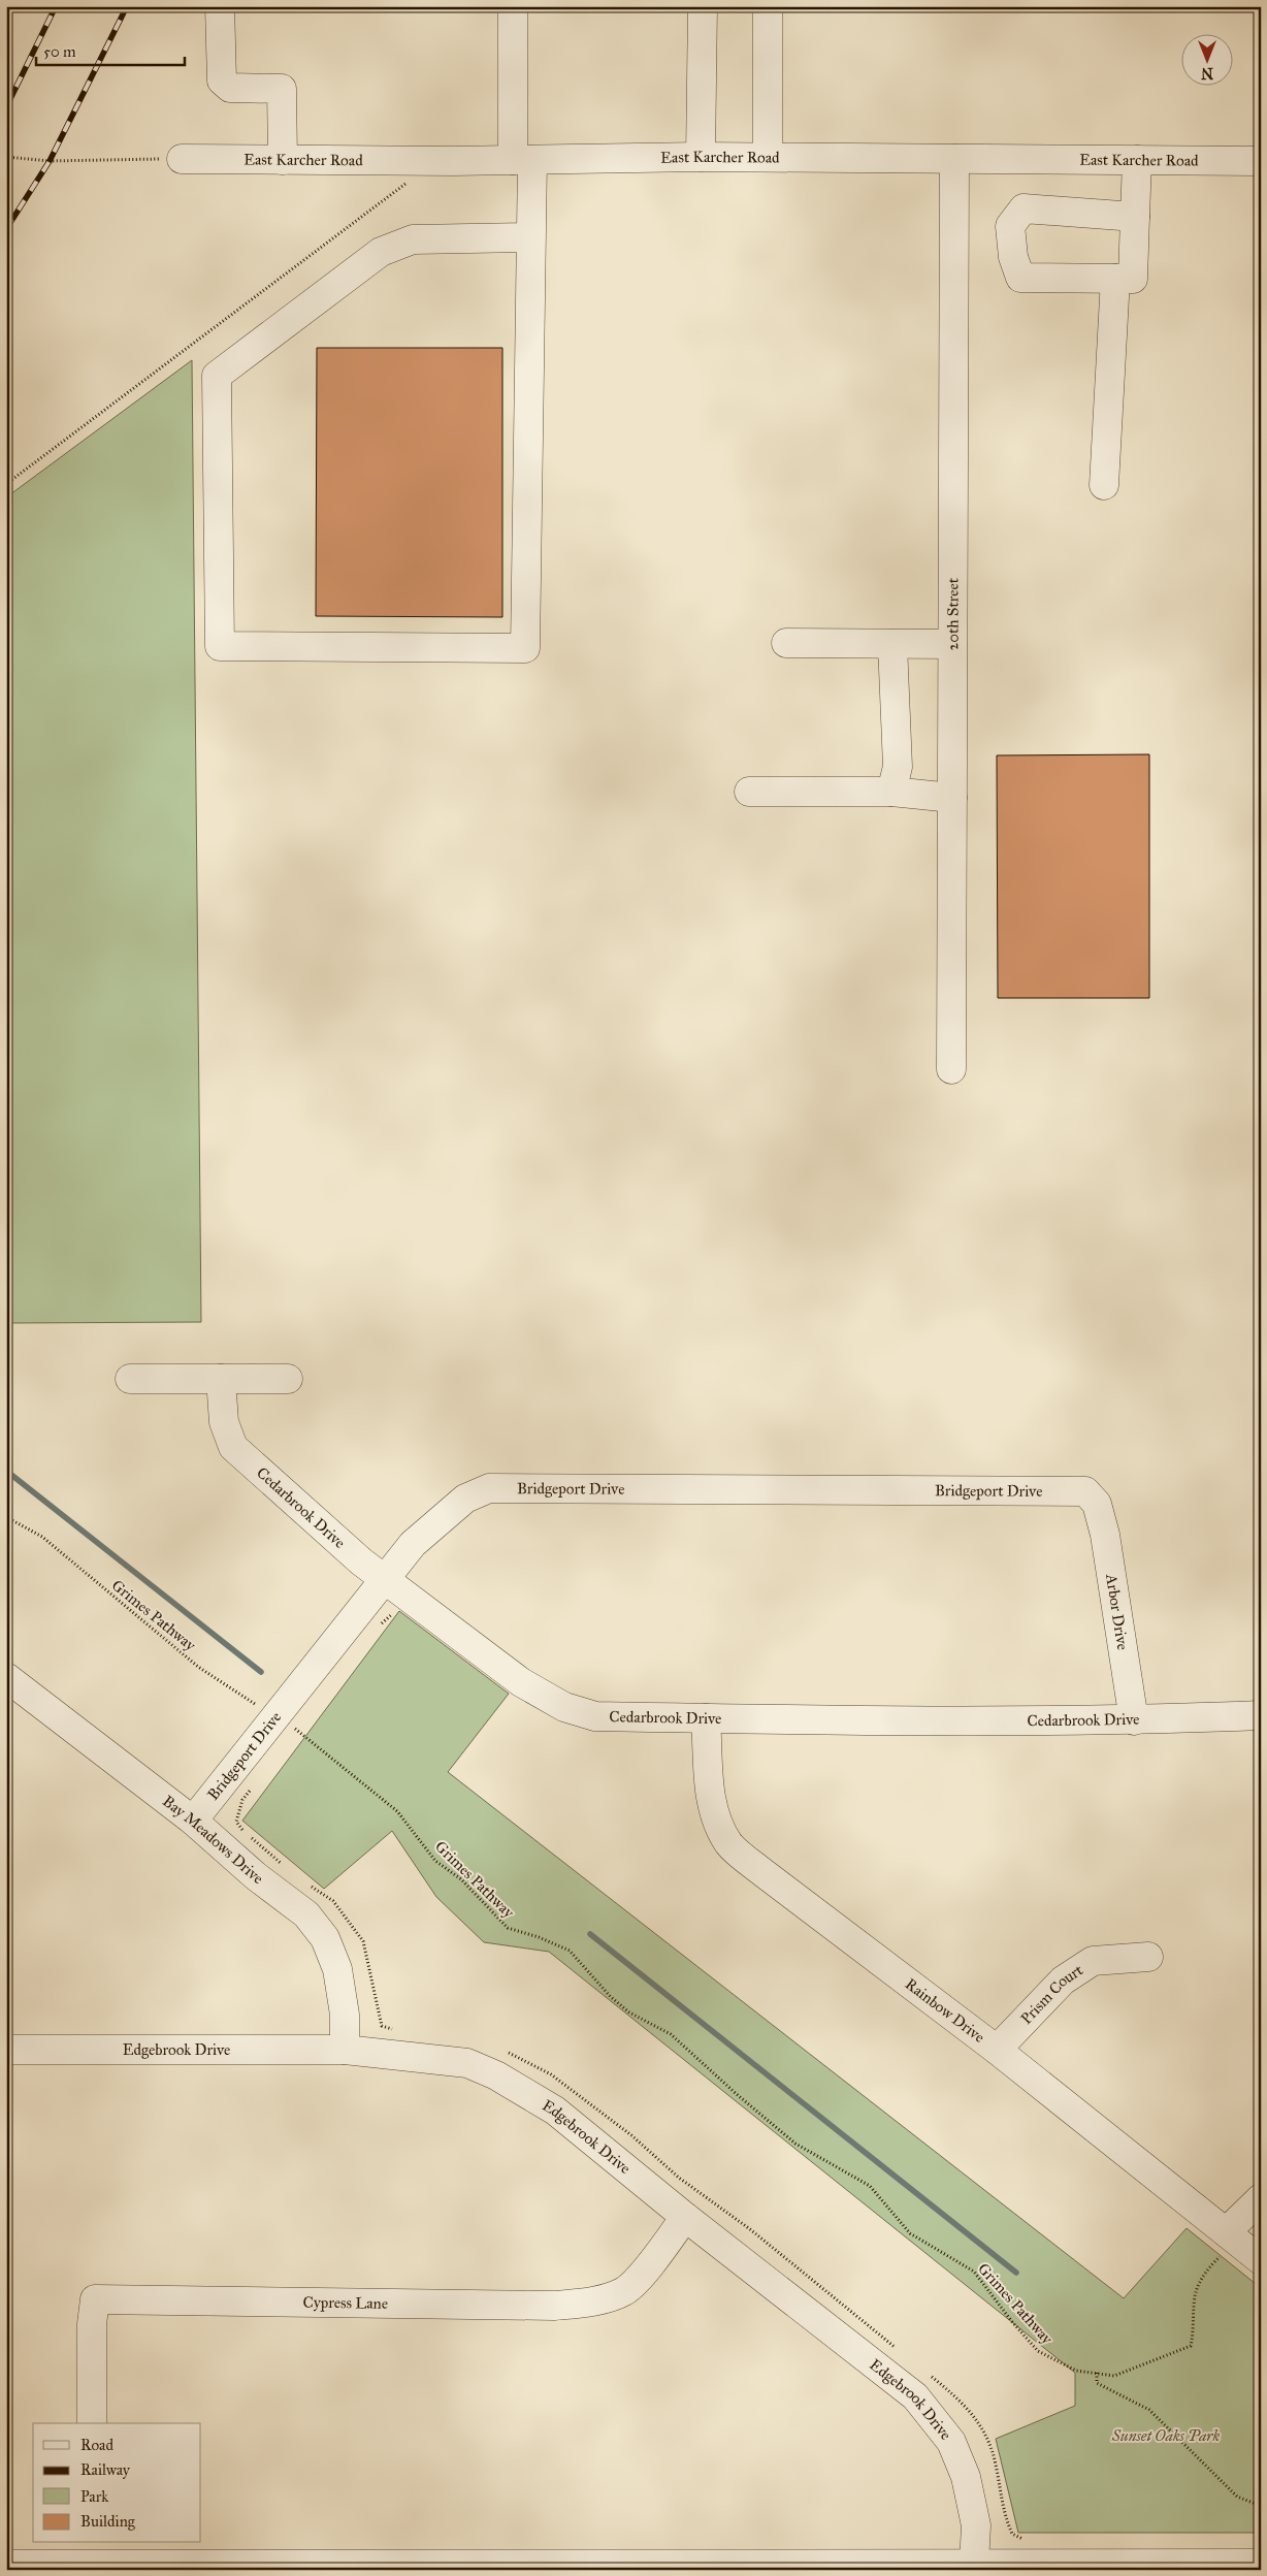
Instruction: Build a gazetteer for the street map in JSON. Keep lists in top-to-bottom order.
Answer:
{
  "streets": {
    "street": [
      "East Karcher Road",
      "20th Street",
      "Bridgeport Drive",
      "Cedarbrook Drive",
      "Arbor Drive",
      "Bay Meadows Drive",
      "Prism Court",
      "Rainbow Drive",
      "Edgebrook Drive",
      "Cypress Lane"
    ],
    "path": ["Grimes Pathway"]
  },
  "crossings": [
    ["East Karcher Road", "20th Street"],
    ["Bridgeport Drive", "Cedarbrook Drive"],
    ["Bridgeport Drive", "Arbor Drive"],
    ["Bridgeport Drive", "Grimes Pathway"],
    ["Bridgeport Drive", "Bay Meadows Drive"],
    ["Cedarbrook Drive", "Arbor Drive"],
    ["Cedarbrook Drive", "Rainbow Drive"],
    ["Grimes Pathway", "Rainbow Drive"],
    ["Bay Meadows Drive", "Edgebrook Drive"],
    ["Prism Court", "Rainbow Drive"],
    ["Edgebrook Drive", "Cypress Lane"]
  ],
  "parks": ["Sunset Oaks Park"],
  "legend": [
    "Road",
    "Railway",
    "Park",
    "Building"
  ],
  "scale_bar": "50 m",
  "north": "bottom"
}
